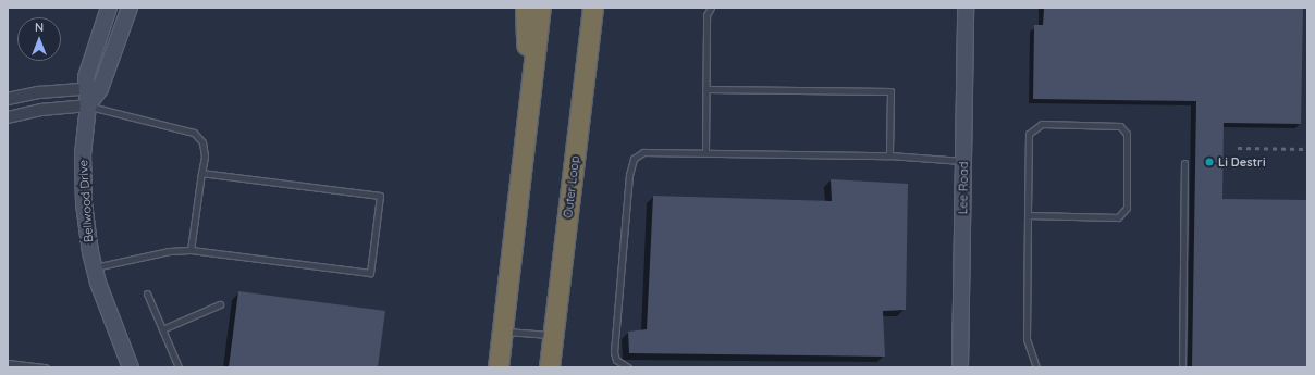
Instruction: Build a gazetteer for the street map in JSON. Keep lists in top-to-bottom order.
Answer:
{
  "streets": {
    "highway": ["Outer Loop"],
    "street": ["Lee Road", "Bellwood Drive"]
  },
  "places": ["Li Destri"],
  "north": "top"
}
